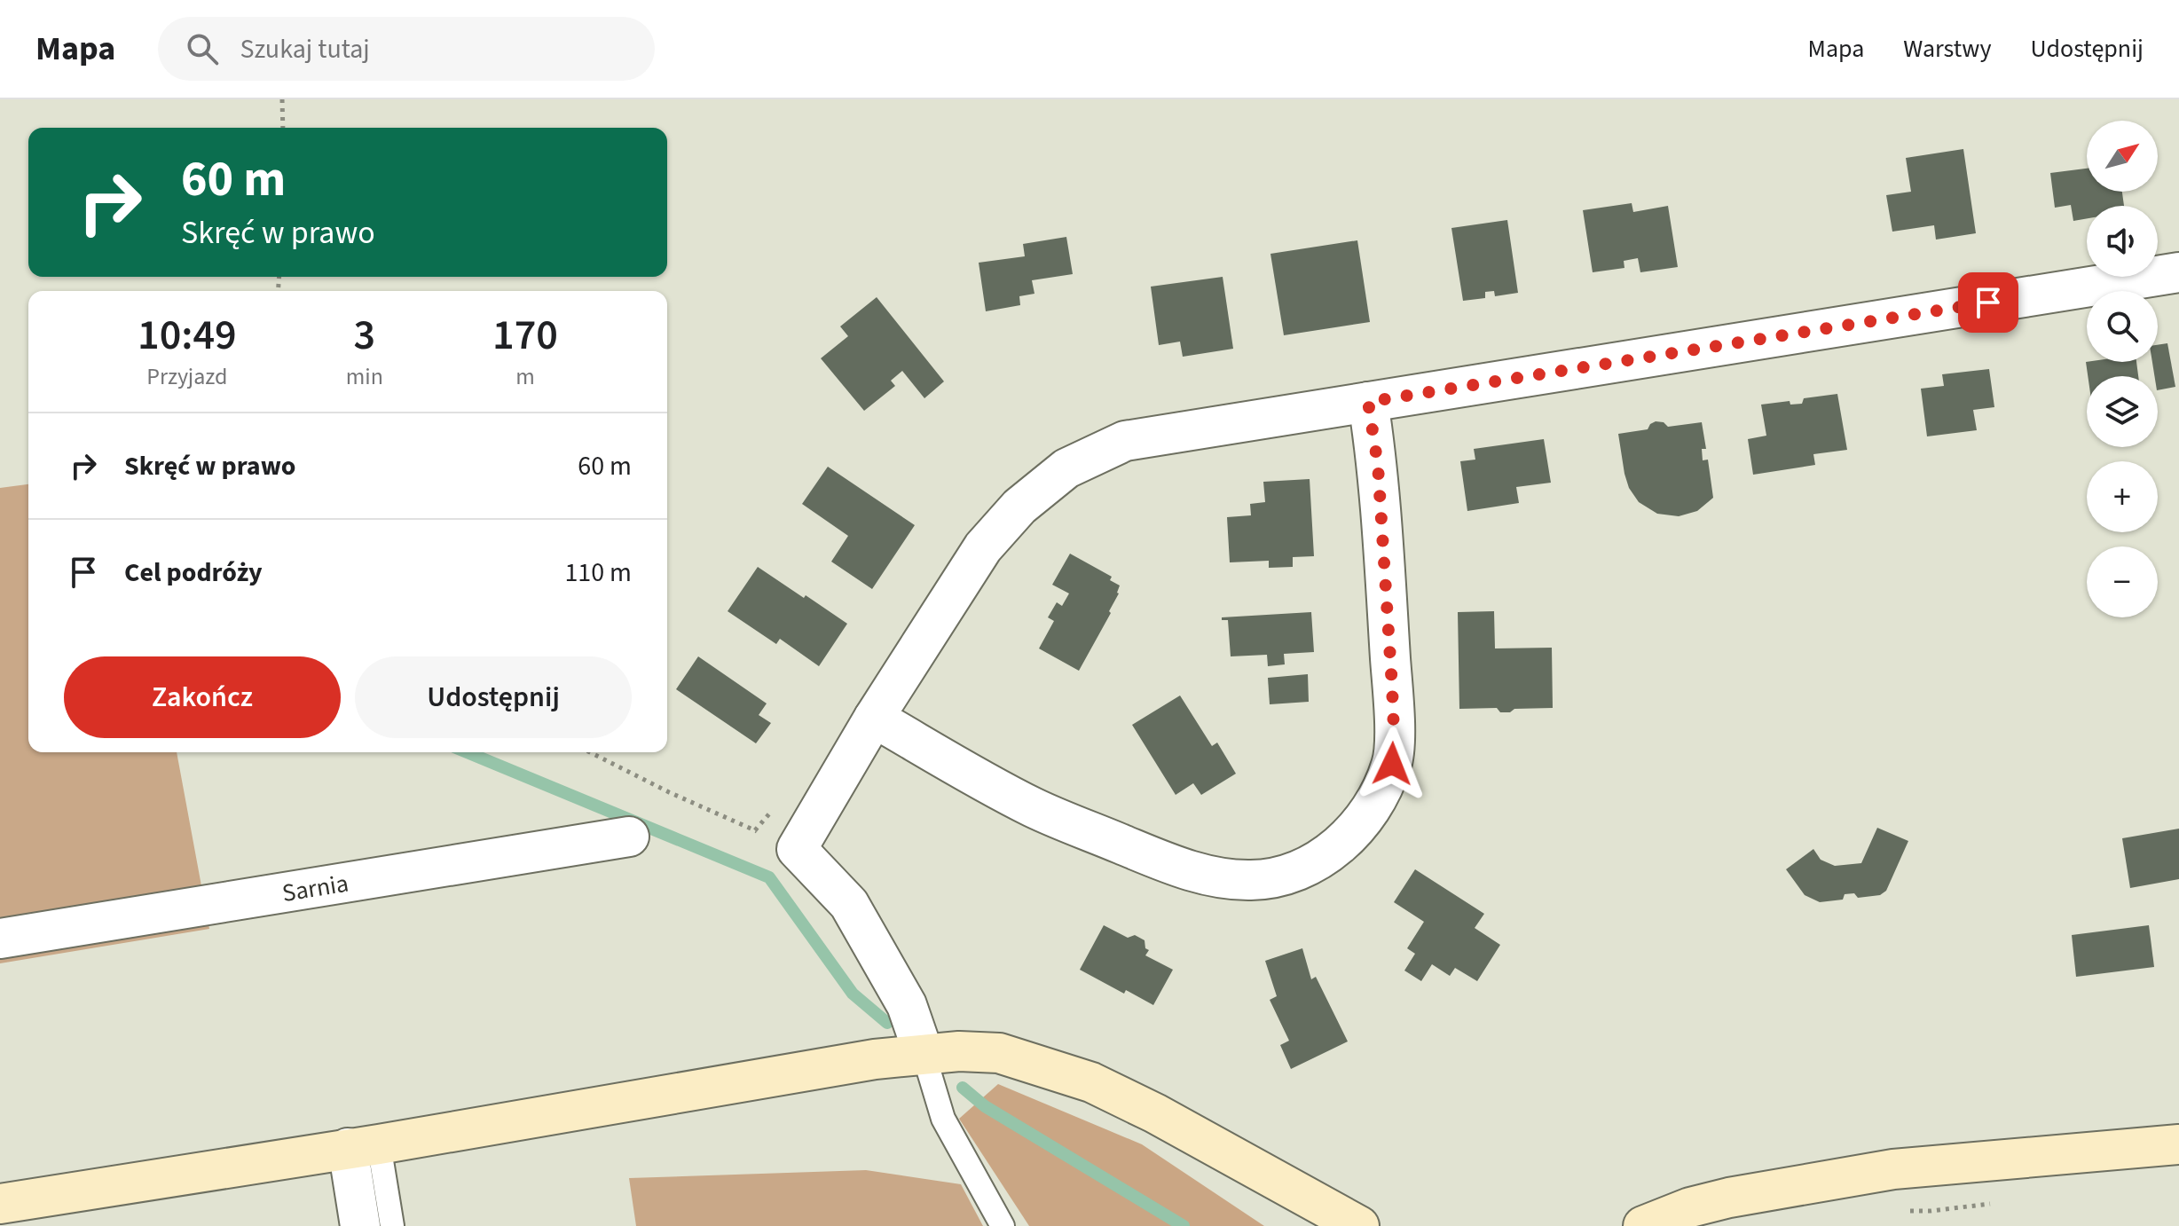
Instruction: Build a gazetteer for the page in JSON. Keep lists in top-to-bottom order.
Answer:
{
  "streets": {
    "street": ["Sarnia"]
  },
  "north": "top right",
  "page": {
    "header": "Mapa",
    "search": "Szukaj tutaj",
    "nav": ["Mapa", "Warstwy", "Udostępnij"],
    "map_buttons": ["+", "−"],
    "turn": ["60 m", "Skręć w prawo"],
    "eta": [
      "10:49",
      "Przyjazd",
      "3",
      "min",
      "170",
      "m"
    ],
    "list": [
      {
        "name": "Skręć w prawo",
        "value": "60 m"
      },
      {
        "name": "Cel podróży",
        "value": "110 m"
      }
    ],
    "buttons": ["Zakończ", "Udostępnij"]
  }
}
